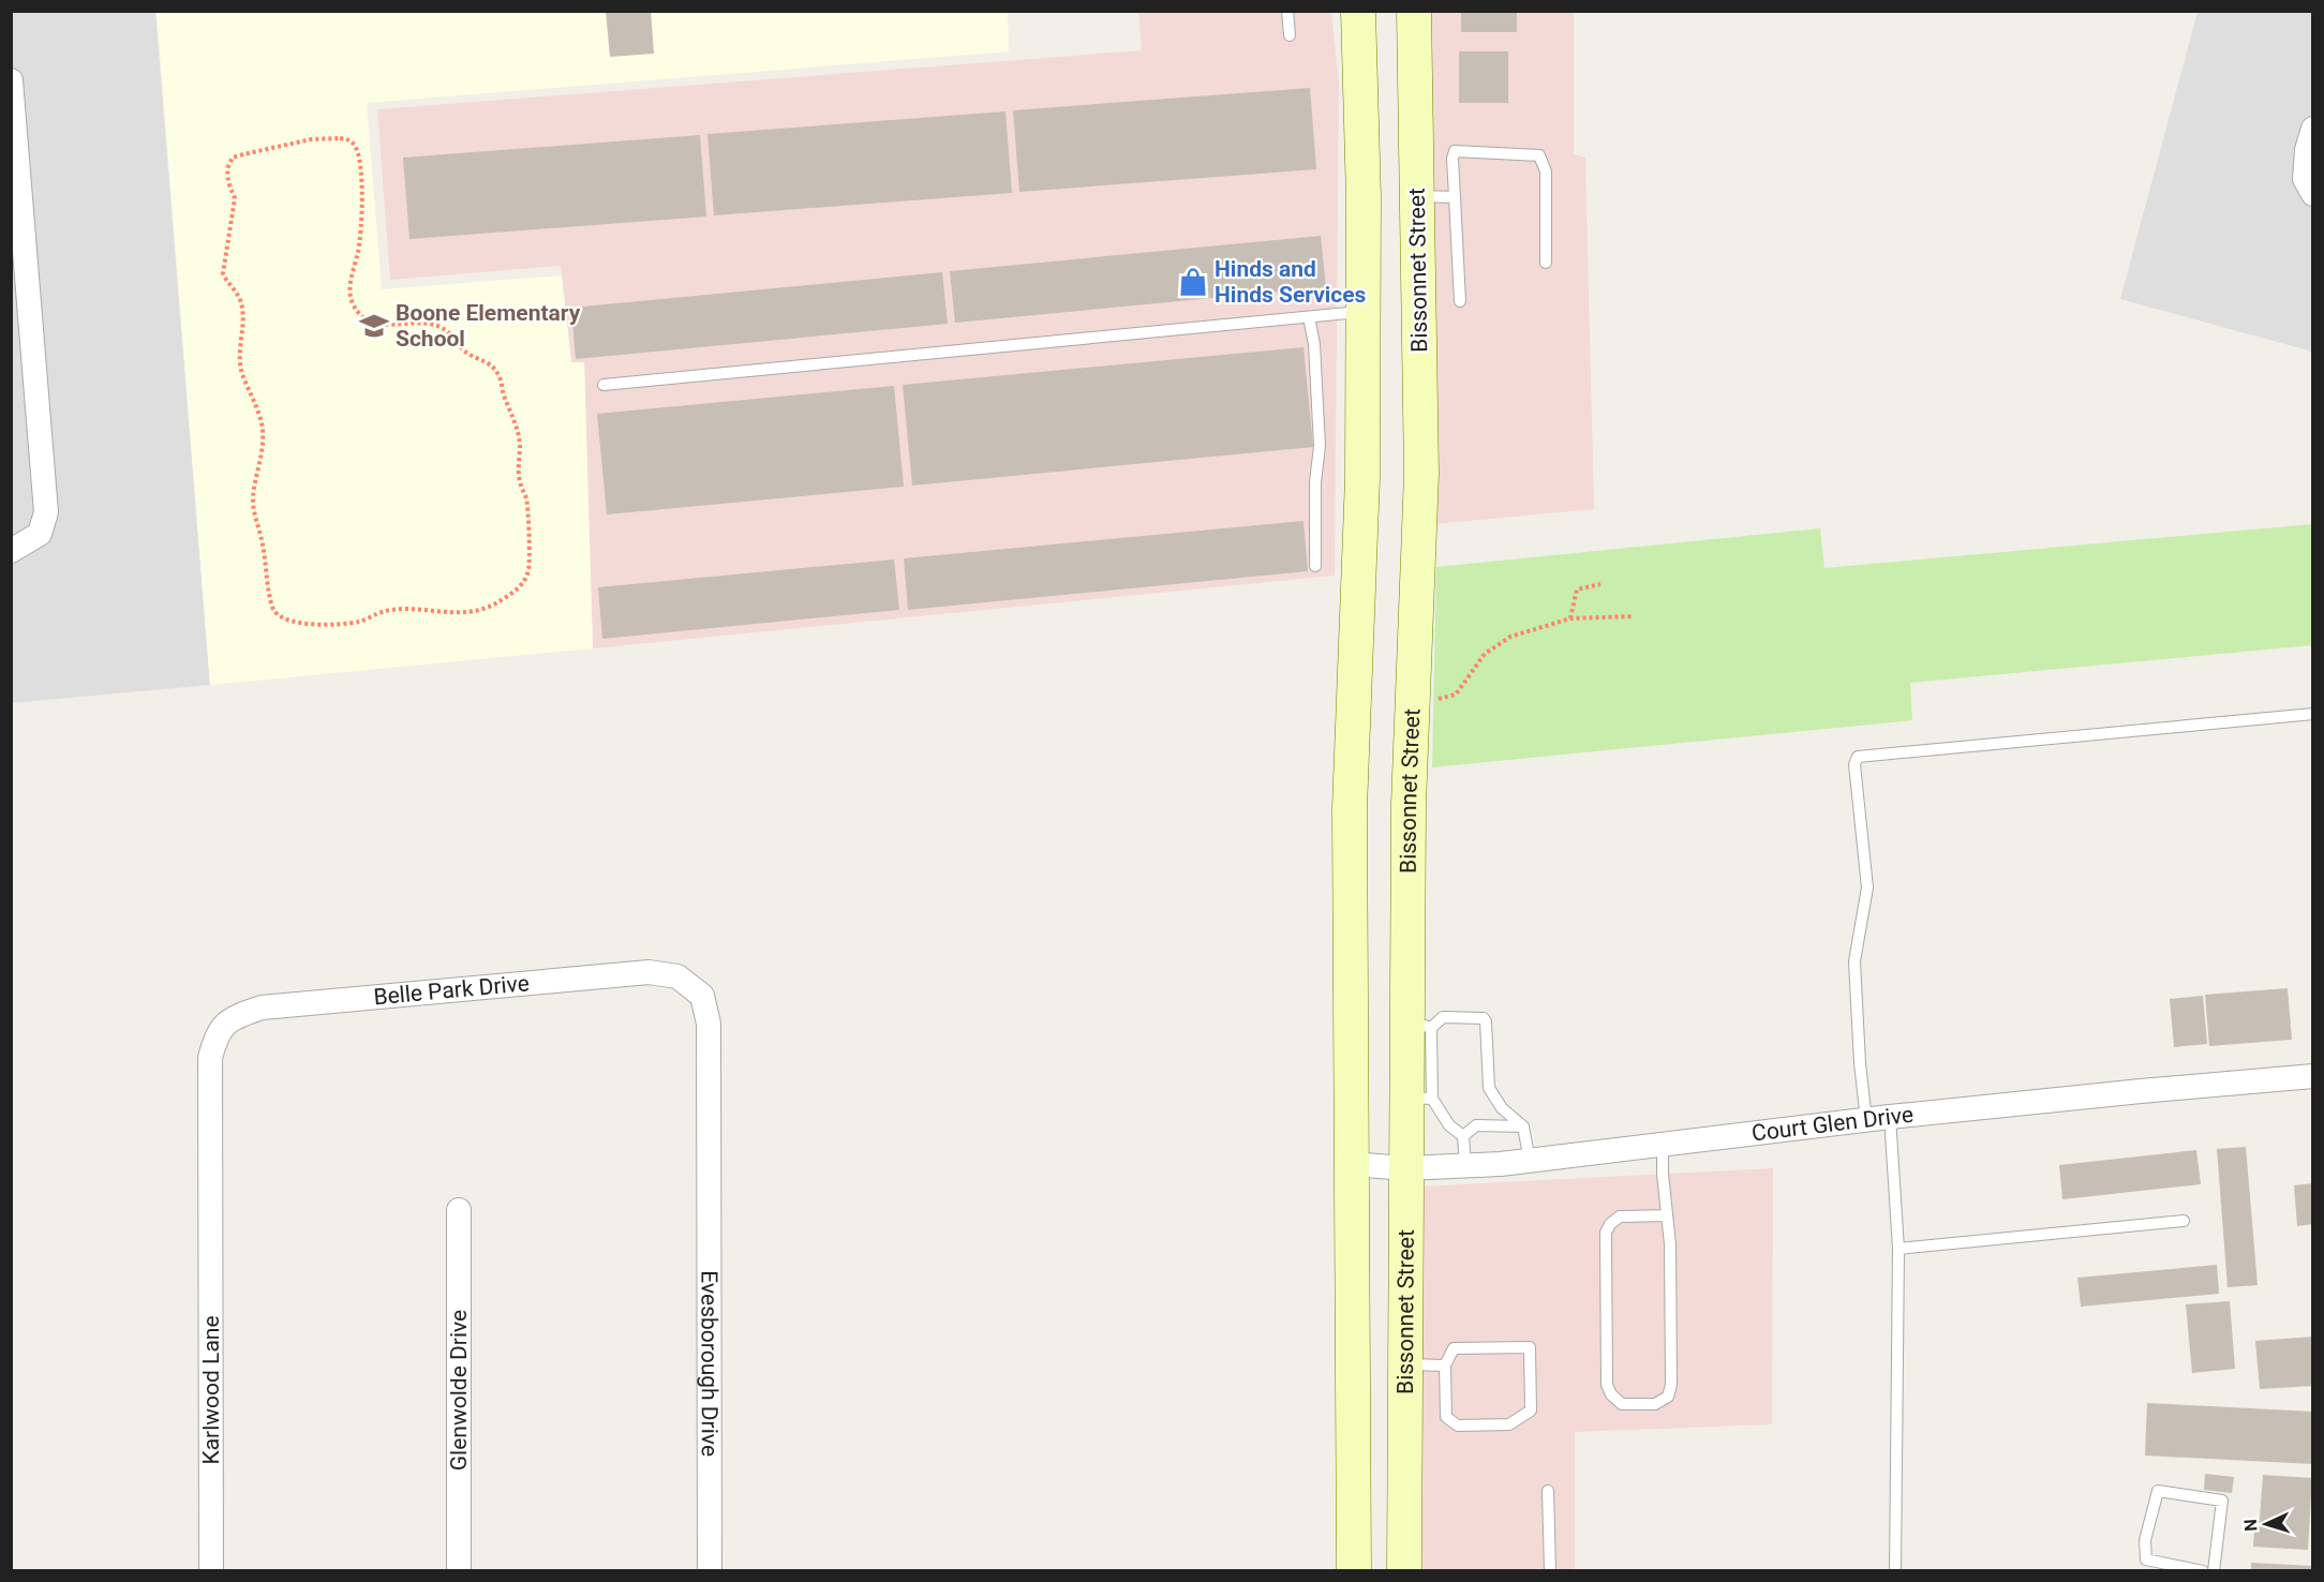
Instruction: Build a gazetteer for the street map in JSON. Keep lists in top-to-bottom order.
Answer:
{
  "streets": {
    "main road": ["Bissonnet Street"],
    "street": [
      "Belle Park Drive",
      "Court Glen Drive",
      "Evesborough Drive",
      "Karlwood Lane",
      "Glenwolde Drive"
    ]
  },
  "crossings": [
    ["Bissonnet Street", "Court Glen Drive"],
    ["Belle Park Drive", "Evesborough Drive"],
    ["Belle Park Drive", "Karlwood Lane"]
  ],
  "places": {
    "shop": ["Hinds and Hinds Services"],
    "school or university": ["Boone Elementary School"]
  },
  "north": "left"
}
